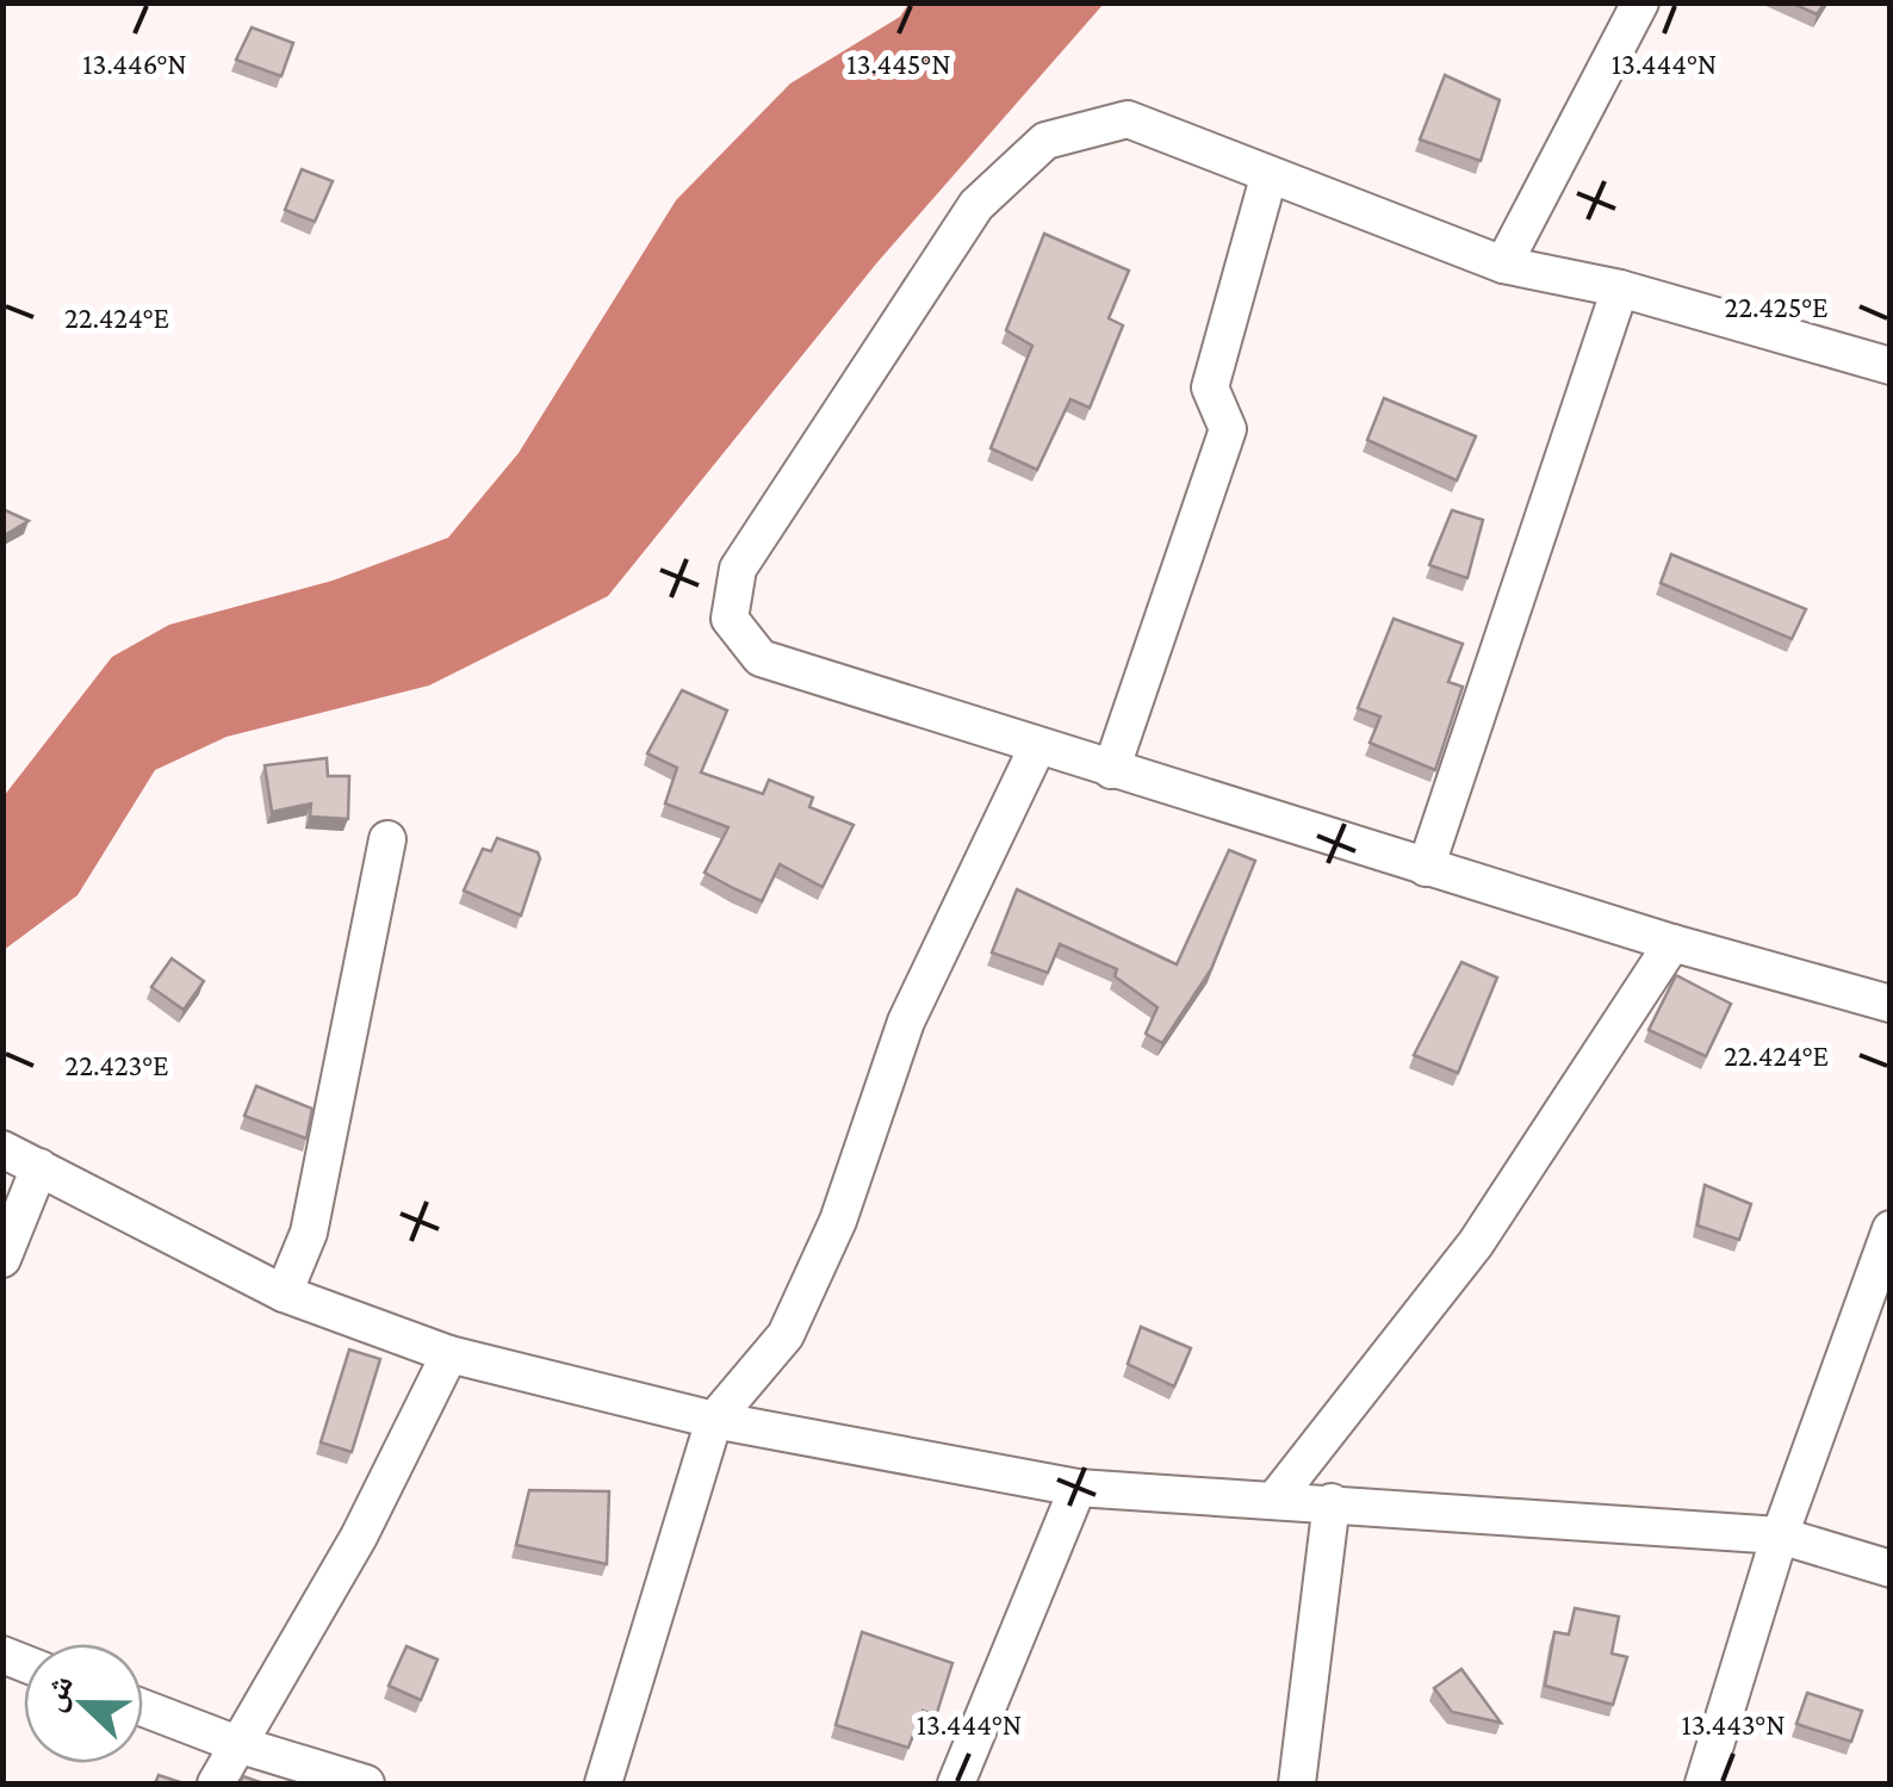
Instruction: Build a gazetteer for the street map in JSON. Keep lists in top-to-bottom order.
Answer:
{
  "north": "left",
  "coordinates": [
    "13.446°N",
    "13.445°N",
    "13.444°N",
    "22.425°E",
    "22.424°E",
    "22.423°E",
    "13.443°N"
  ]
}
